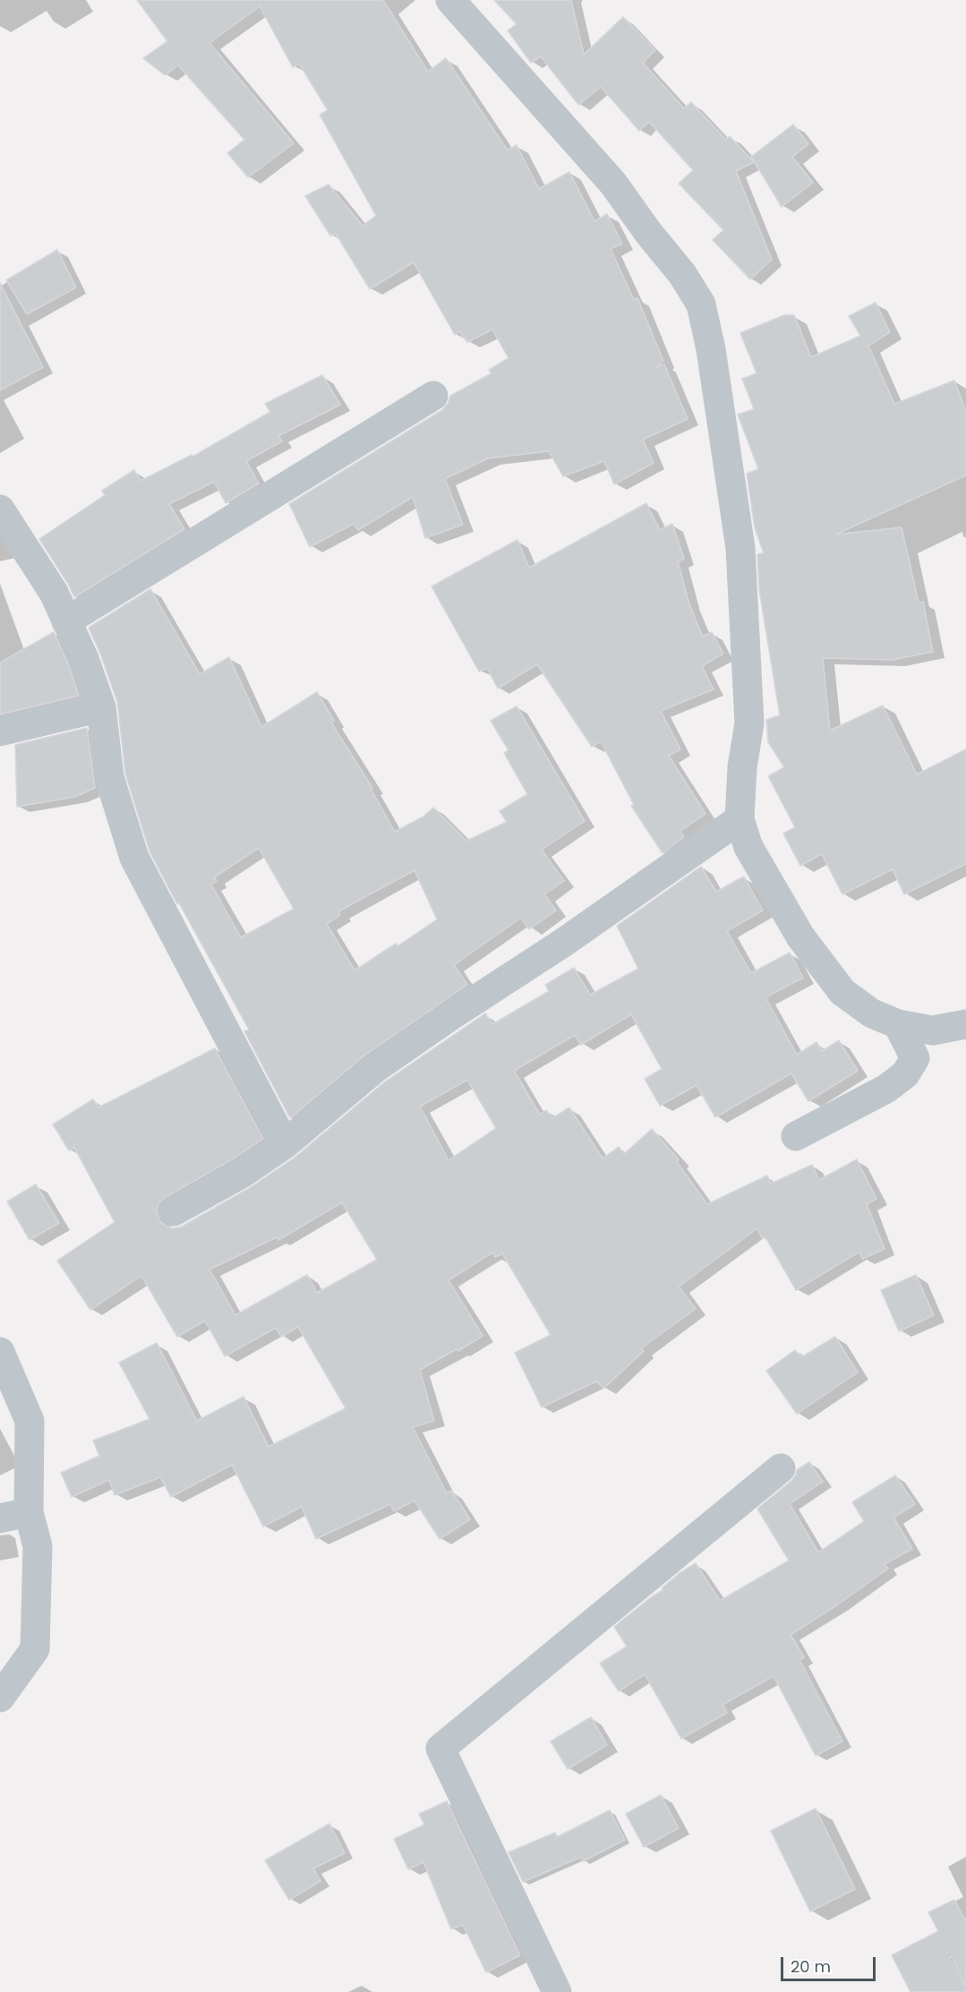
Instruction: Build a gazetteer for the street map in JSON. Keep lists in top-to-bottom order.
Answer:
{
  "scale_bar": "20 m"
}
